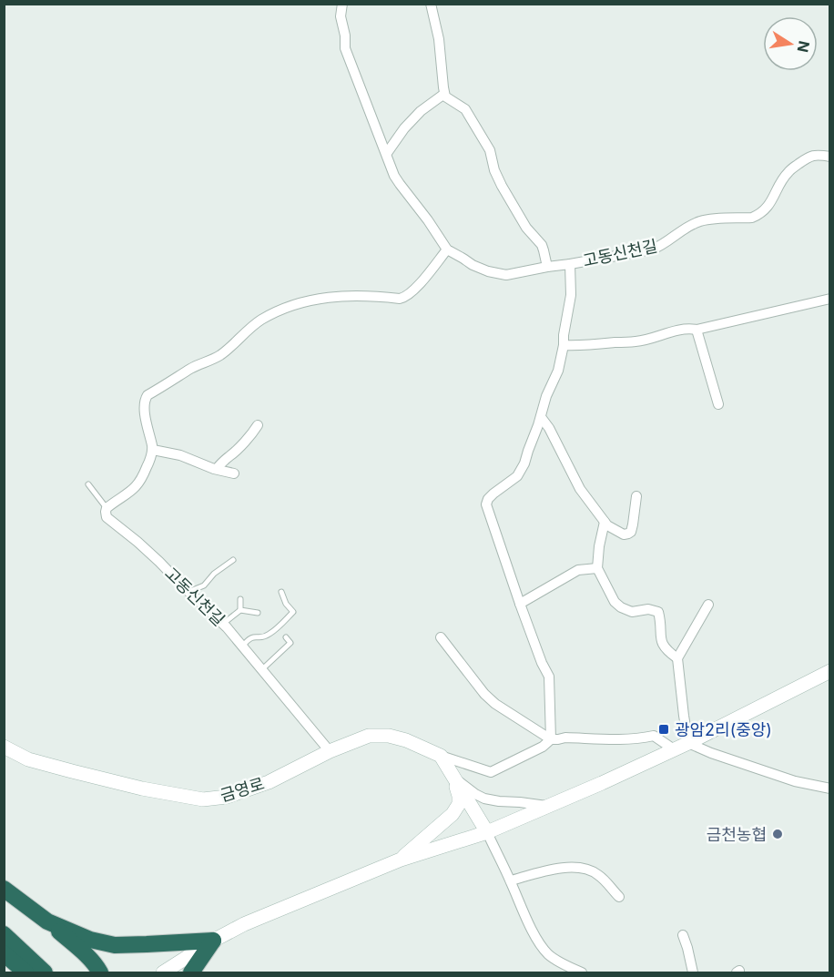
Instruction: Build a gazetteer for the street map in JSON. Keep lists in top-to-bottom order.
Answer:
{
  "streets": {
    "street": ["고동신천길", "금영로"]
  },
  "crossings": [
    ["고동신천길", "금영로"]
  ],
  "places": {
    "transit": ["광암2리(중앙)"],
    "other": ["금천농협"]
  },
  "north": "right"
}
